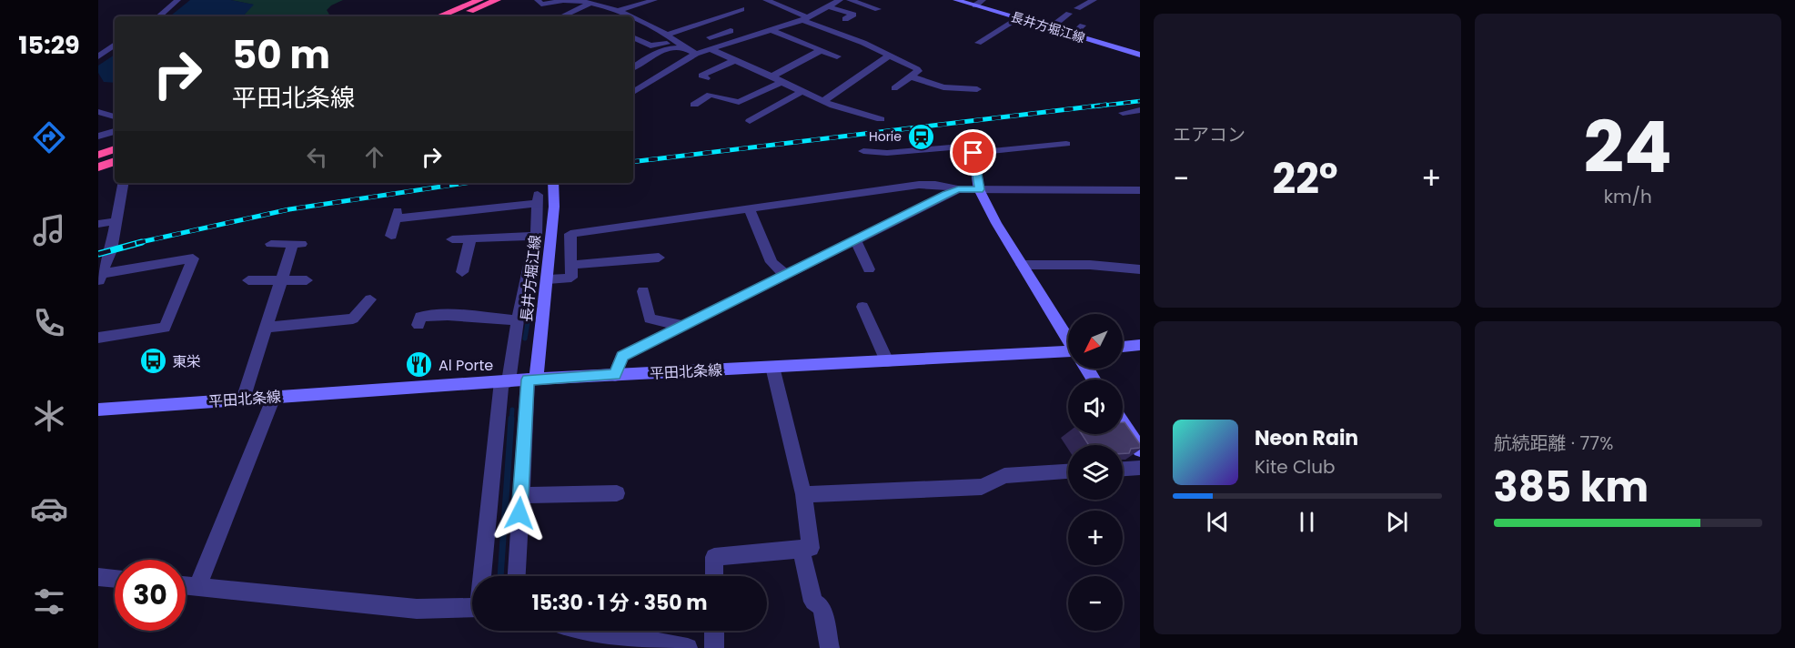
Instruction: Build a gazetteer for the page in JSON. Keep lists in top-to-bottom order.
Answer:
{
  "streets": {
    "main road": ["長井方堀江線", "平田北条線"]
  },
  "crossings": [
    ["長井方堀江線", "平田北条線"]
  ],
  "places": {
    "station": ["Horie"],
    "bus stop": ["東栄"],
    "restaurant": ["Al Porte"]
  },
  "north": "bottom left",
  "page": {
    "tabs": "15:29",
    "tile": [
      "エアコン",
      ["24", "km/h"],
      ["航続距離 · 77%", "385 km"]
    ],
    "turn": ["50 m", "平田北条線"],
    "heat": ["−", "22°", "+"],
    "map_buttons": ["+", "−"],
    "song": ["Neon Rain", "Kite Club"],
    "limit": "30",
    "trip": "15:30 · 1 分 · 350 m"
  }
}
